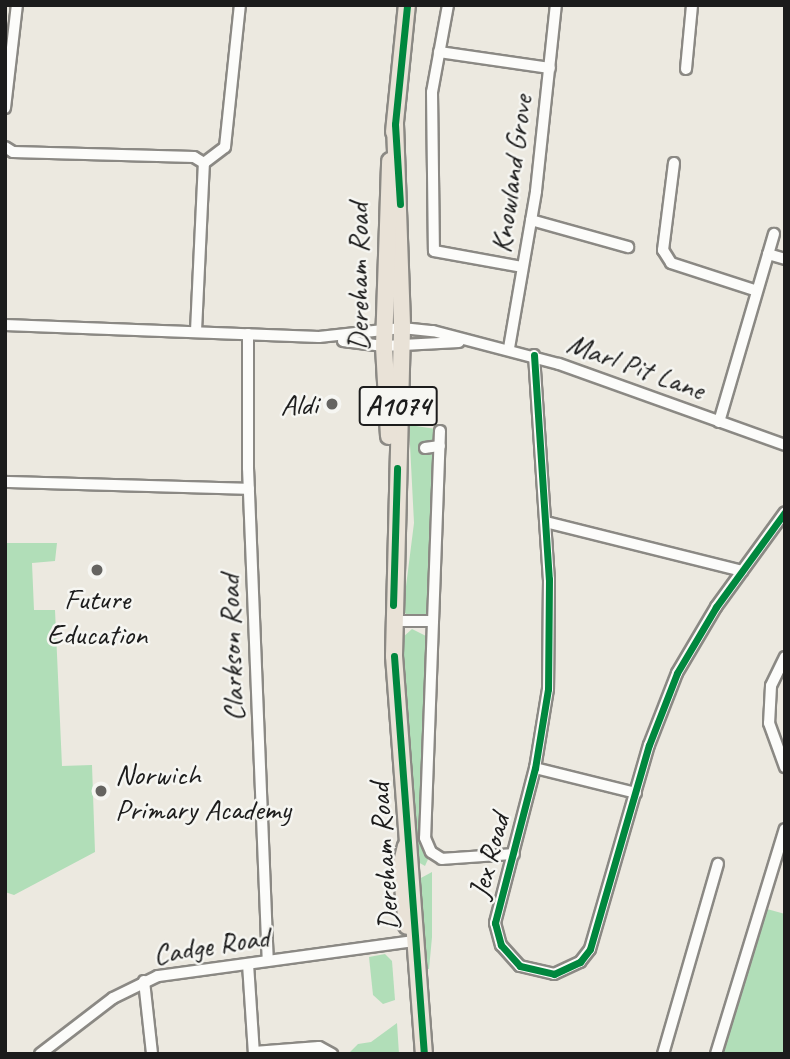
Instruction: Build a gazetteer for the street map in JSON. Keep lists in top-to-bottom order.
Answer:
{
  "streets": {
    "highway": ["Dereham Road", "A1074"],
    "street": [
      "Knowland Grove",
      "Marl Pit Lane",
      "Clarkson Road",
      "Jex Road",
      "Cadge Road"
    ]
  },
  "crossings": [
    ["Knowland Grove", "Marl Pit Lane"],
    ["Dereham Road", "Marl Pit Lane"],
    ["Dereham Road", "Jex Road"],
    ["Dereham Road", "Cadge Road"],
    ["Marl Pit Lane", "Clarkson Road"],
    ["Marl Pit Lane", "Jex Road"],
    ["Clarkson Road", "Cadge Road"]
  ],
  "places": ["Aldi", "Future Education", "Norwich Primary Academy"]
}
